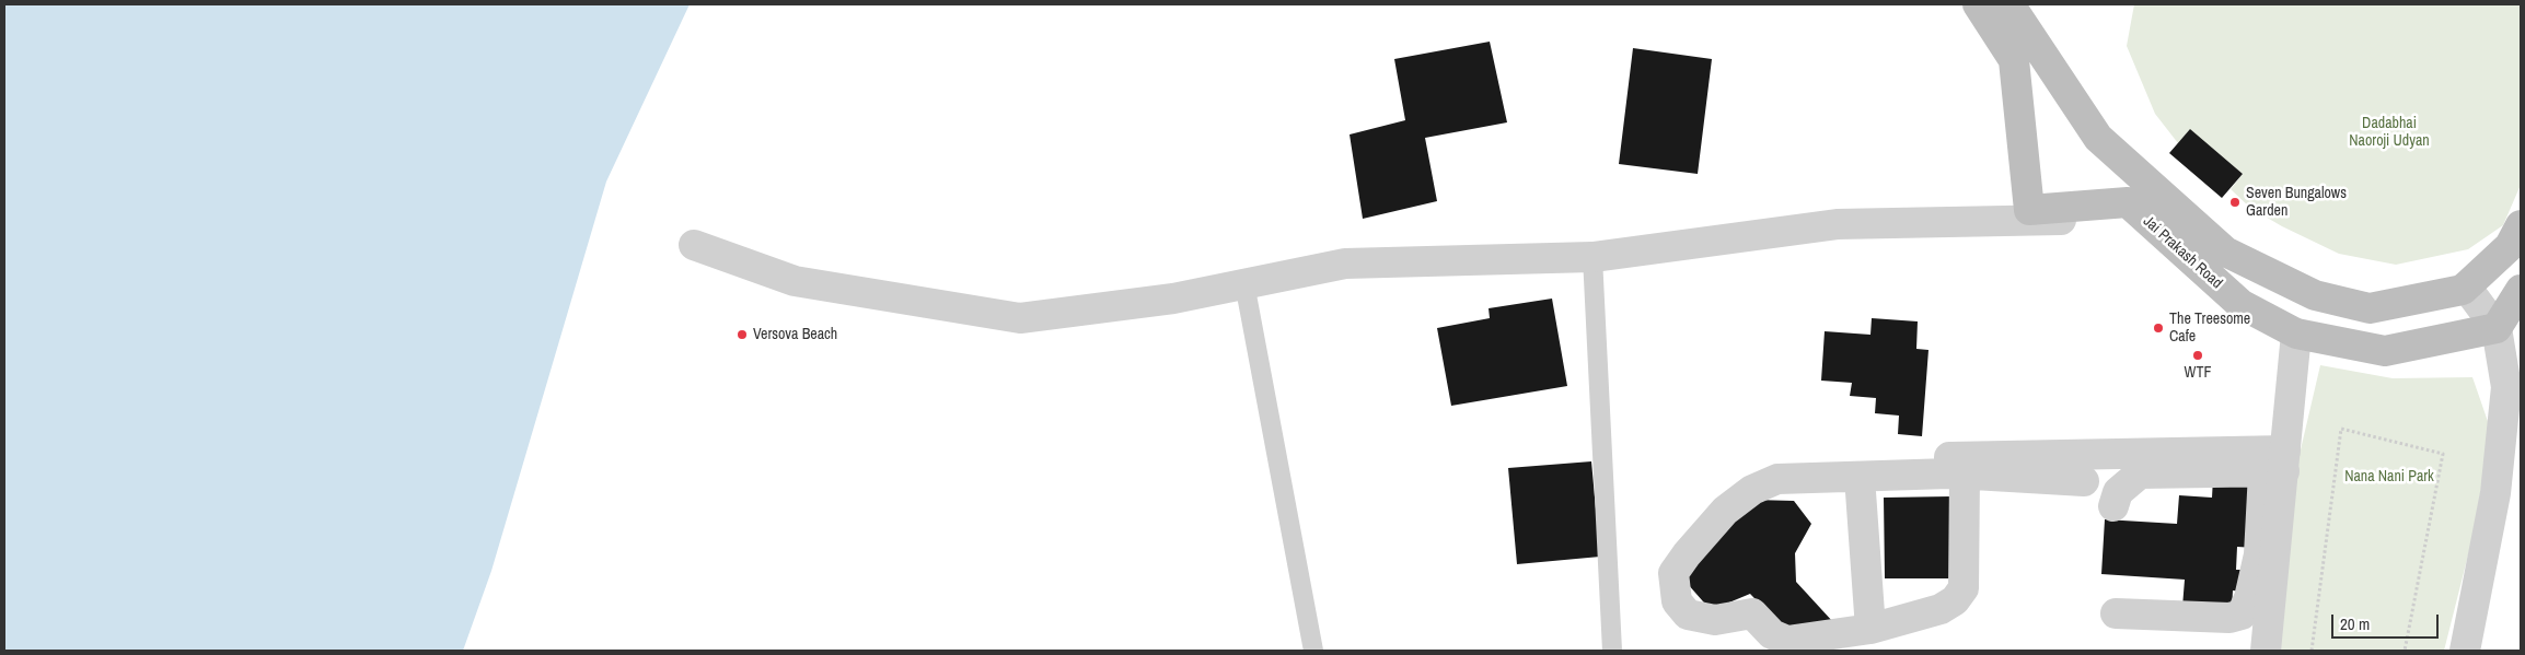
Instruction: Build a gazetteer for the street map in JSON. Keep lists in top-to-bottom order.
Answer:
{
  "streets": {
    "main road": ["Jai Prakash Road"]
  },
  "parks": ["Dadabhai Naoroji Udyan", "Nana Nani Park"],
  "places": [
    "Seven Bungalows Garden",
    "The Treesome Cafe",
    "Versova Beach",
    "WTF"
  ],
  "scale_bar": "20 m"
}
